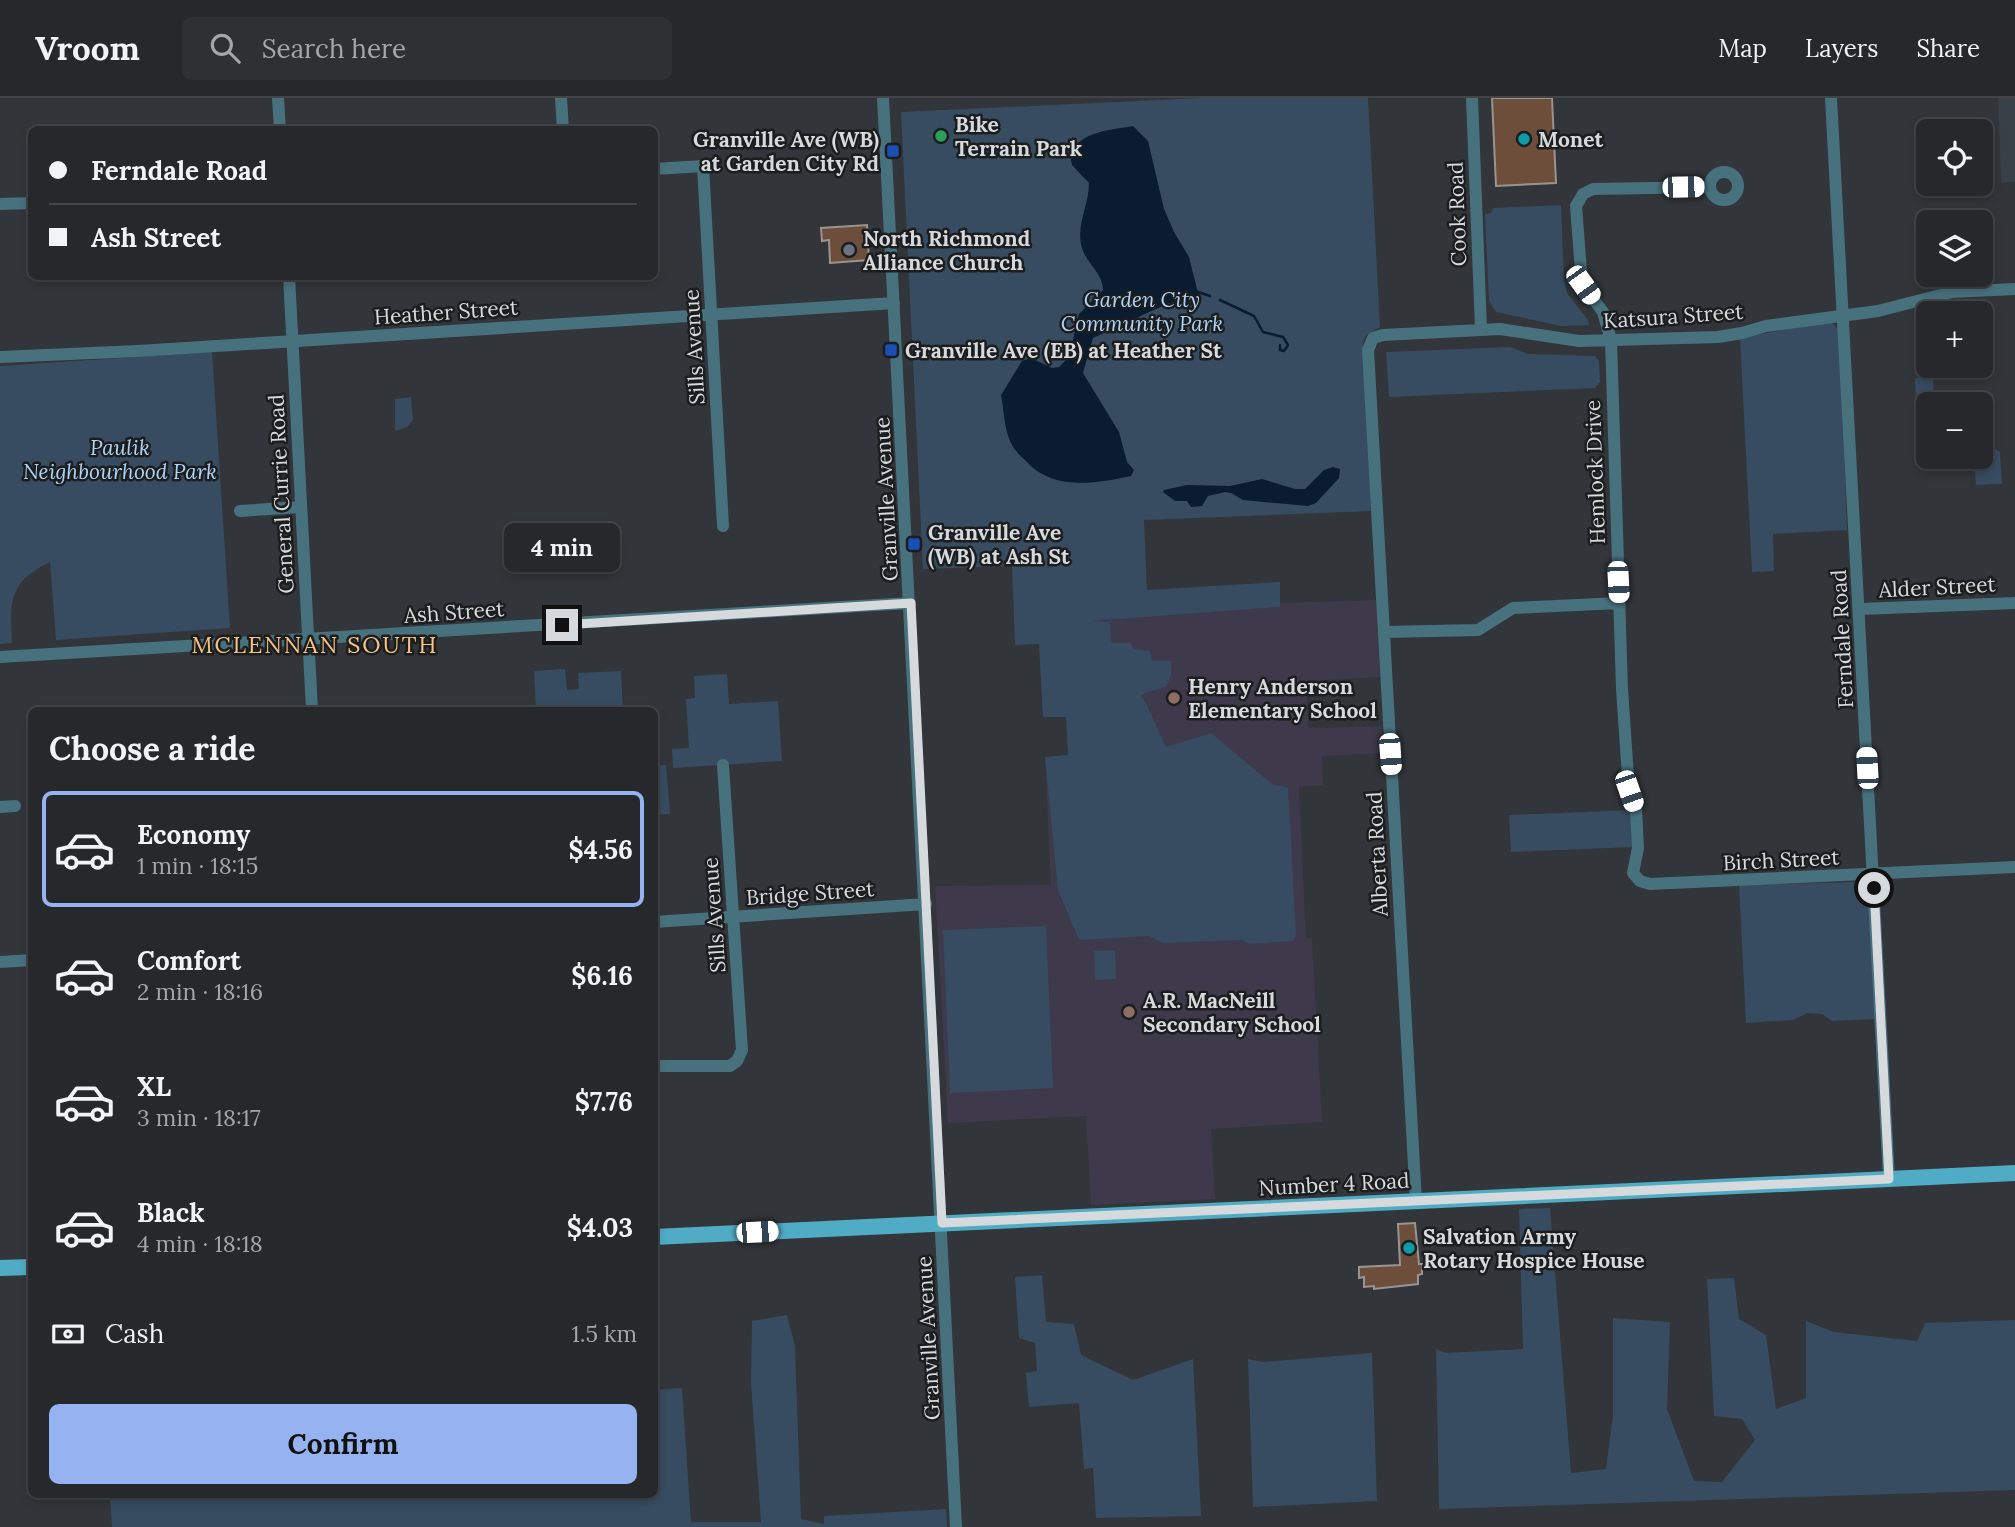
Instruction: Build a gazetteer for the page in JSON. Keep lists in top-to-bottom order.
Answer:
{
  "streets": {
    "main road": ["Number 4 Road"],
    "street": [
      "Cook Road",
      "Heather Street",
      "Katsura Street",
      "Sills Avenue",
      "Hemlock Drive",
      "General Currie Road",
      "Granville Avenue",
      "Alder Street",
      "Ash Street",
      "Ferndale Road",
      "Alberta Road",
      "Birch Street",
      "Bridge Street"
    ]
  },
  "crossings": [
    ["Cook Road", "Katsura Street"],
    ["Heather Street", "Sills Avenue"],
    ["Heather Street", "General Currie Road"],
    ["Heather Street", "Granville Avenue"],
    ["Katsura Street", "Hemlock Drive"],
    ["Katsura Street", "Ferndale Road"],
    ["Katsura Street", "Alberta Road"],
    ["Sills Avenue", "Bridge Street"],
    ["Hemlock Drive", "Birch Street"],
    ["General Currie Road", "Ash Street"],
    ["Granville Avenue", "Ash Street"],
    ["Granville Avenue", "Bridge Street"],
    ["Granville Avenue", "Number 4 Road"],
    ["Alder Street", "Ferndale Road"],
    ["Ferndale Road", "Birch Street"],
    ["Ferndale Road", "Number 4 Road"],
    ["Alberta Road", "Number 4 Road"]
  ],
  "districts": ["MCLENNAN SOUTH"],
  "parks": ["Garden City Community Park", "Paulik Neighbourhood Park"],
  "places": {
    "other": [
      "Bike Terrain Park",
      "Monet",
      "North Richmond Alliance Church",
      "Henry Anderson Elementary School",
      "A.R. MacNeill Secondary School",
      "Salvation Army Rotary Hospice House"
    ],
    "transit": ["Granville Ave (WB) at Garden City Rd", "Granville Ave (EB) at Heather St", "Granville Ave (WB) at Ash St"]
  },
  "page": {
    "header": "Vroom",
    "search": "Search here",
    "nav": ["Map", "Layers", "Share"],
    "map_buttons": ["+", "−"],
    "banner": ["Ferndale Road", "Ash Street"],
    "bubble": "4 min",
    "heading": "Choose a ride",
    "list": [
      {
        "name": "Economy",
        "note": "1 min · 18:15",
        "value": "$4.56"
      },
      {
        "name": "Comfort",
        "note": "2 min · 18:16",
        "value": "$6.16"
      },
      {
        "name": "XL",
        "note": "3 min · 18:17",
        "value": "$7.76"
      },
      {
        "name": "Black",
        "note": "4 min · 18:18",
        "value": "$4.03"
      }
    ],
    "pay": ["Cash", "1.5 km"],
    "buttons": "Confirm"
  }
}
